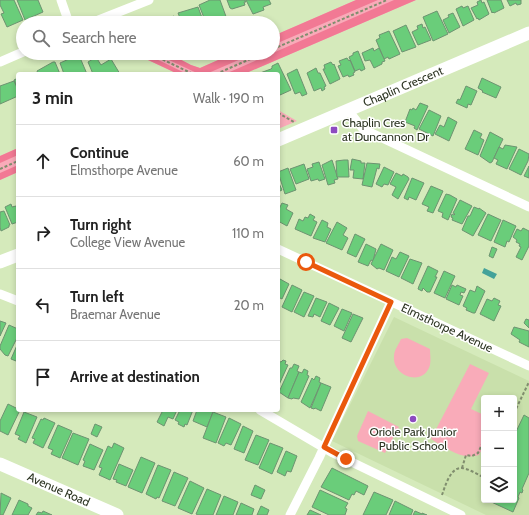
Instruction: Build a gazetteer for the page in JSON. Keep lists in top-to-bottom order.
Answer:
{
  "streets": {
    "street": ["Chaplin Crescent", "Elmsthorpe Avenue", "Avenue Road"]
  },
  "places": {
    "transit": ["Chaplin Cres at Duncannon Dr"],
    "other": ["Oriole Park Junior Public School"]
  },
  "page": {
    "search": "Search here",
    "heading": ["3 min", "Walk · 190 m"],
    "list": [
      ["Continue", "Elmsthorpe Avenue", "60 m"],
      ["Turn right", "College View Avenue", "110 m"],
      ["Turn left", "Braemar Avenue", "20 m"],
      "Arrive at destination"
    ],
    "map_buttons": ["+", "−"]
  }
}
